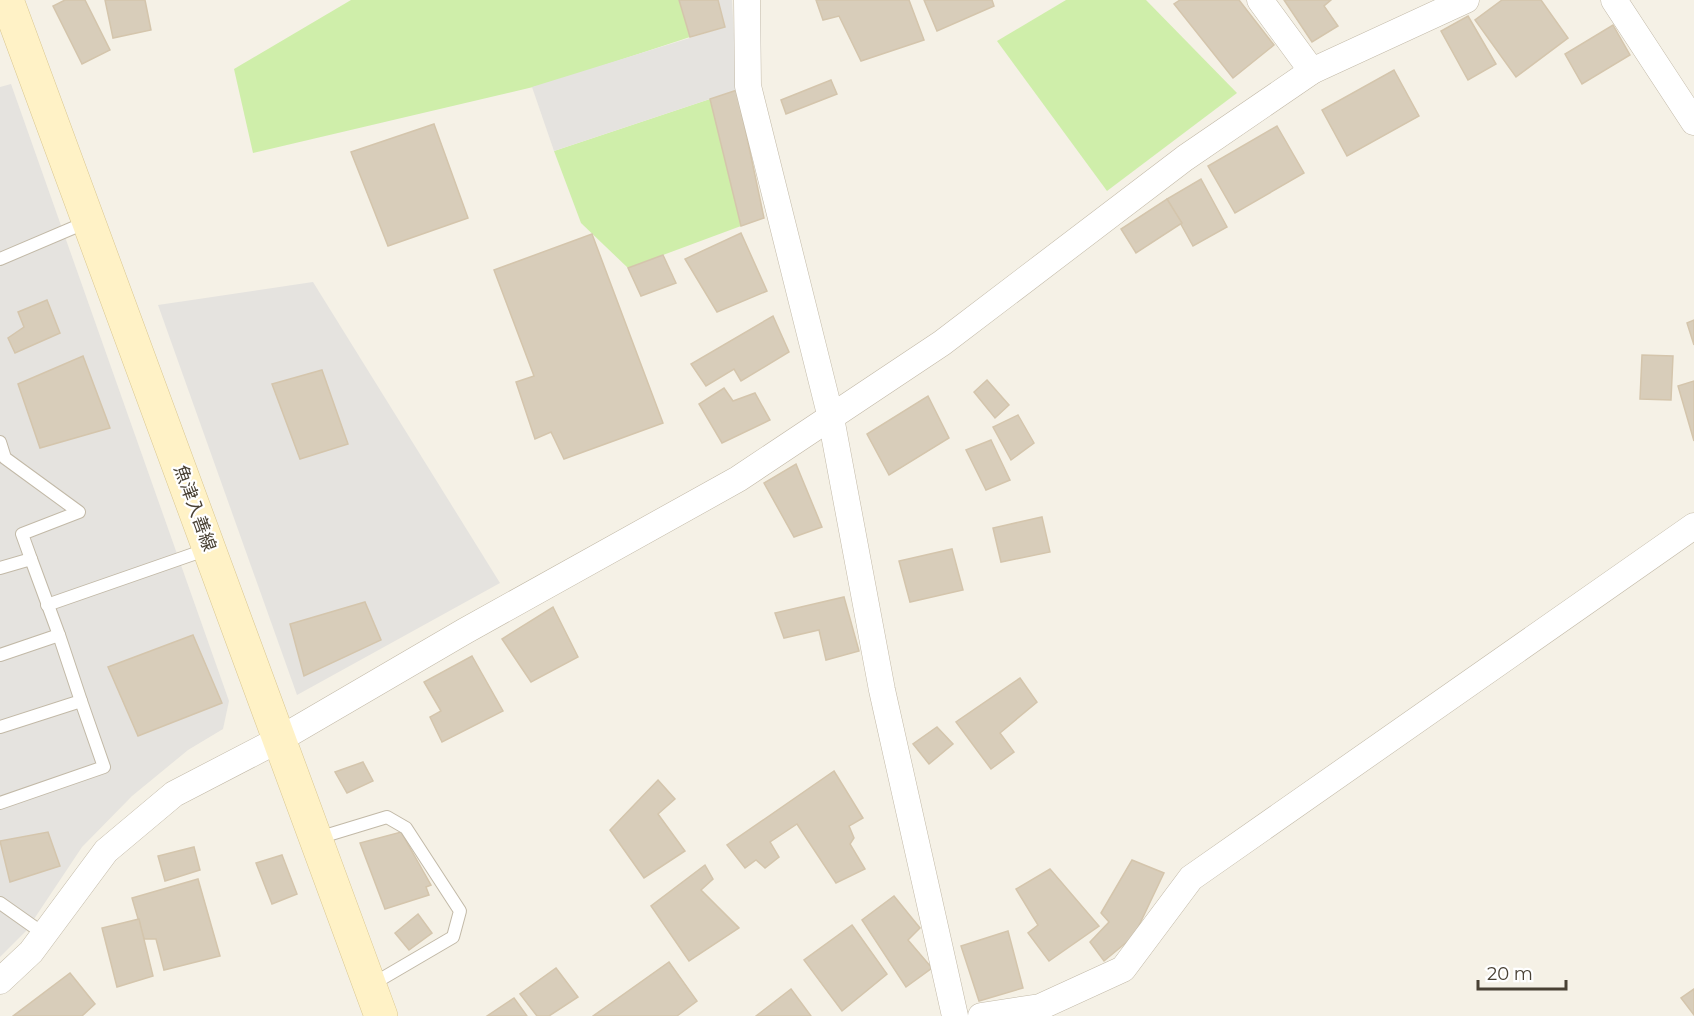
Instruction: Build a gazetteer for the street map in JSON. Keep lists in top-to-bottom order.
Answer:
{
  "streets": {
    "main road": ["魚津入善線"]
  },
  "scale_bar": "20 m"
}
